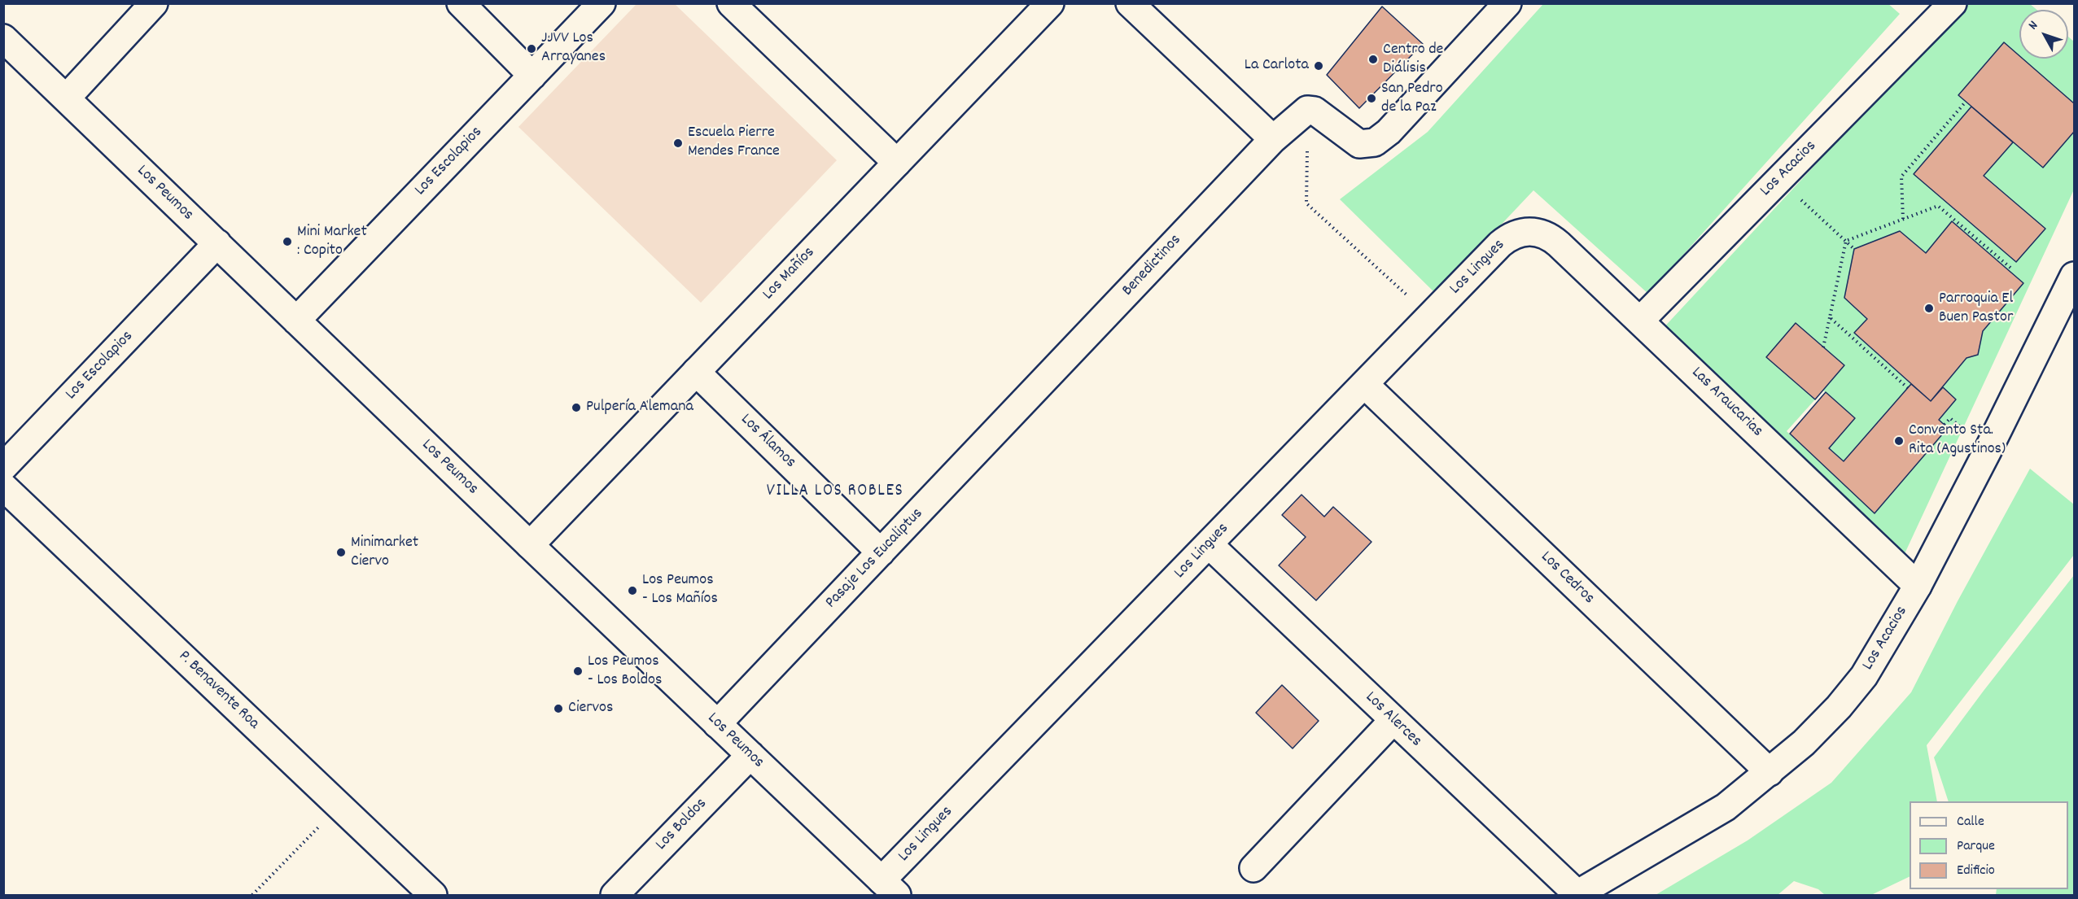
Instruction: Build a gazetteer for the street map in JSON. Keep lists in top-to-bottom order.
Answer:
{
  "streets": {
    "street": [
      "Los Escolapios",
      "Los Acacios",
      "Los Peumos",
      "Benedictinos",
      "Los Lingues",
      "Los Mañíos",
      "Las Araucarias",
      "Los Álamos",
      "Pasaje Los Eucaliptus",
      "Los Cedros",
      "P. Benavente Roa",
      "Los Alerces",
      "Los Boldos"
    ]
  },
  "crossings": [
    ["Los Escolapios", "Los Peumos"],
    ["Los Acacios", "Las Araucarias"],
    ["Los Acacios", "Los Cedros"],
    ["Los Acacios", "Los Alerces"],
    ["Los Peumos", "Los Lingues"],
    ["Los Peumos", "Los Mañíos"],
    ["Los Peumos", "Pasaje Los Eucaliptus"],
    ["Los Peumos", "Los Boldos"],
    ["Benedictinos", "Pasaje Los Eucaliptus"],
    ["Los Lingues", "Las Araucarias"],
    ["Los Lingues", "Los Cedros"],
    ["Los Lingues", "Los Alerces"],
    ["Los Mañíos", "Los Álamos"],
    ["Los Álamos", "Pasaje Los Eucaliptus"]
  ],
  "districts": ["VILLA LOS ROBLES"],
  "places": [
    "JJVV Los Arrayanes",
    "Centro de Diálisis",
    "La Carlota",
    "San Pedro de la Paz",
    "Escuela Pierre Mendes France",
    "Mini Market : Copito",
    "Parroquia El Buen Pastor",
    "Pulpería Alemana",
    "Convento Sta. Rita (Agustinos)",
    "Minimarket Ciervo",
    "Los Peumos - Los Mañíos",
    "Los Peumos - Los Boldos",
    "Ciervos"
  ],
  "legend": ["Calle", "Parque", "Edificio"],
  "north": "top left"
}
